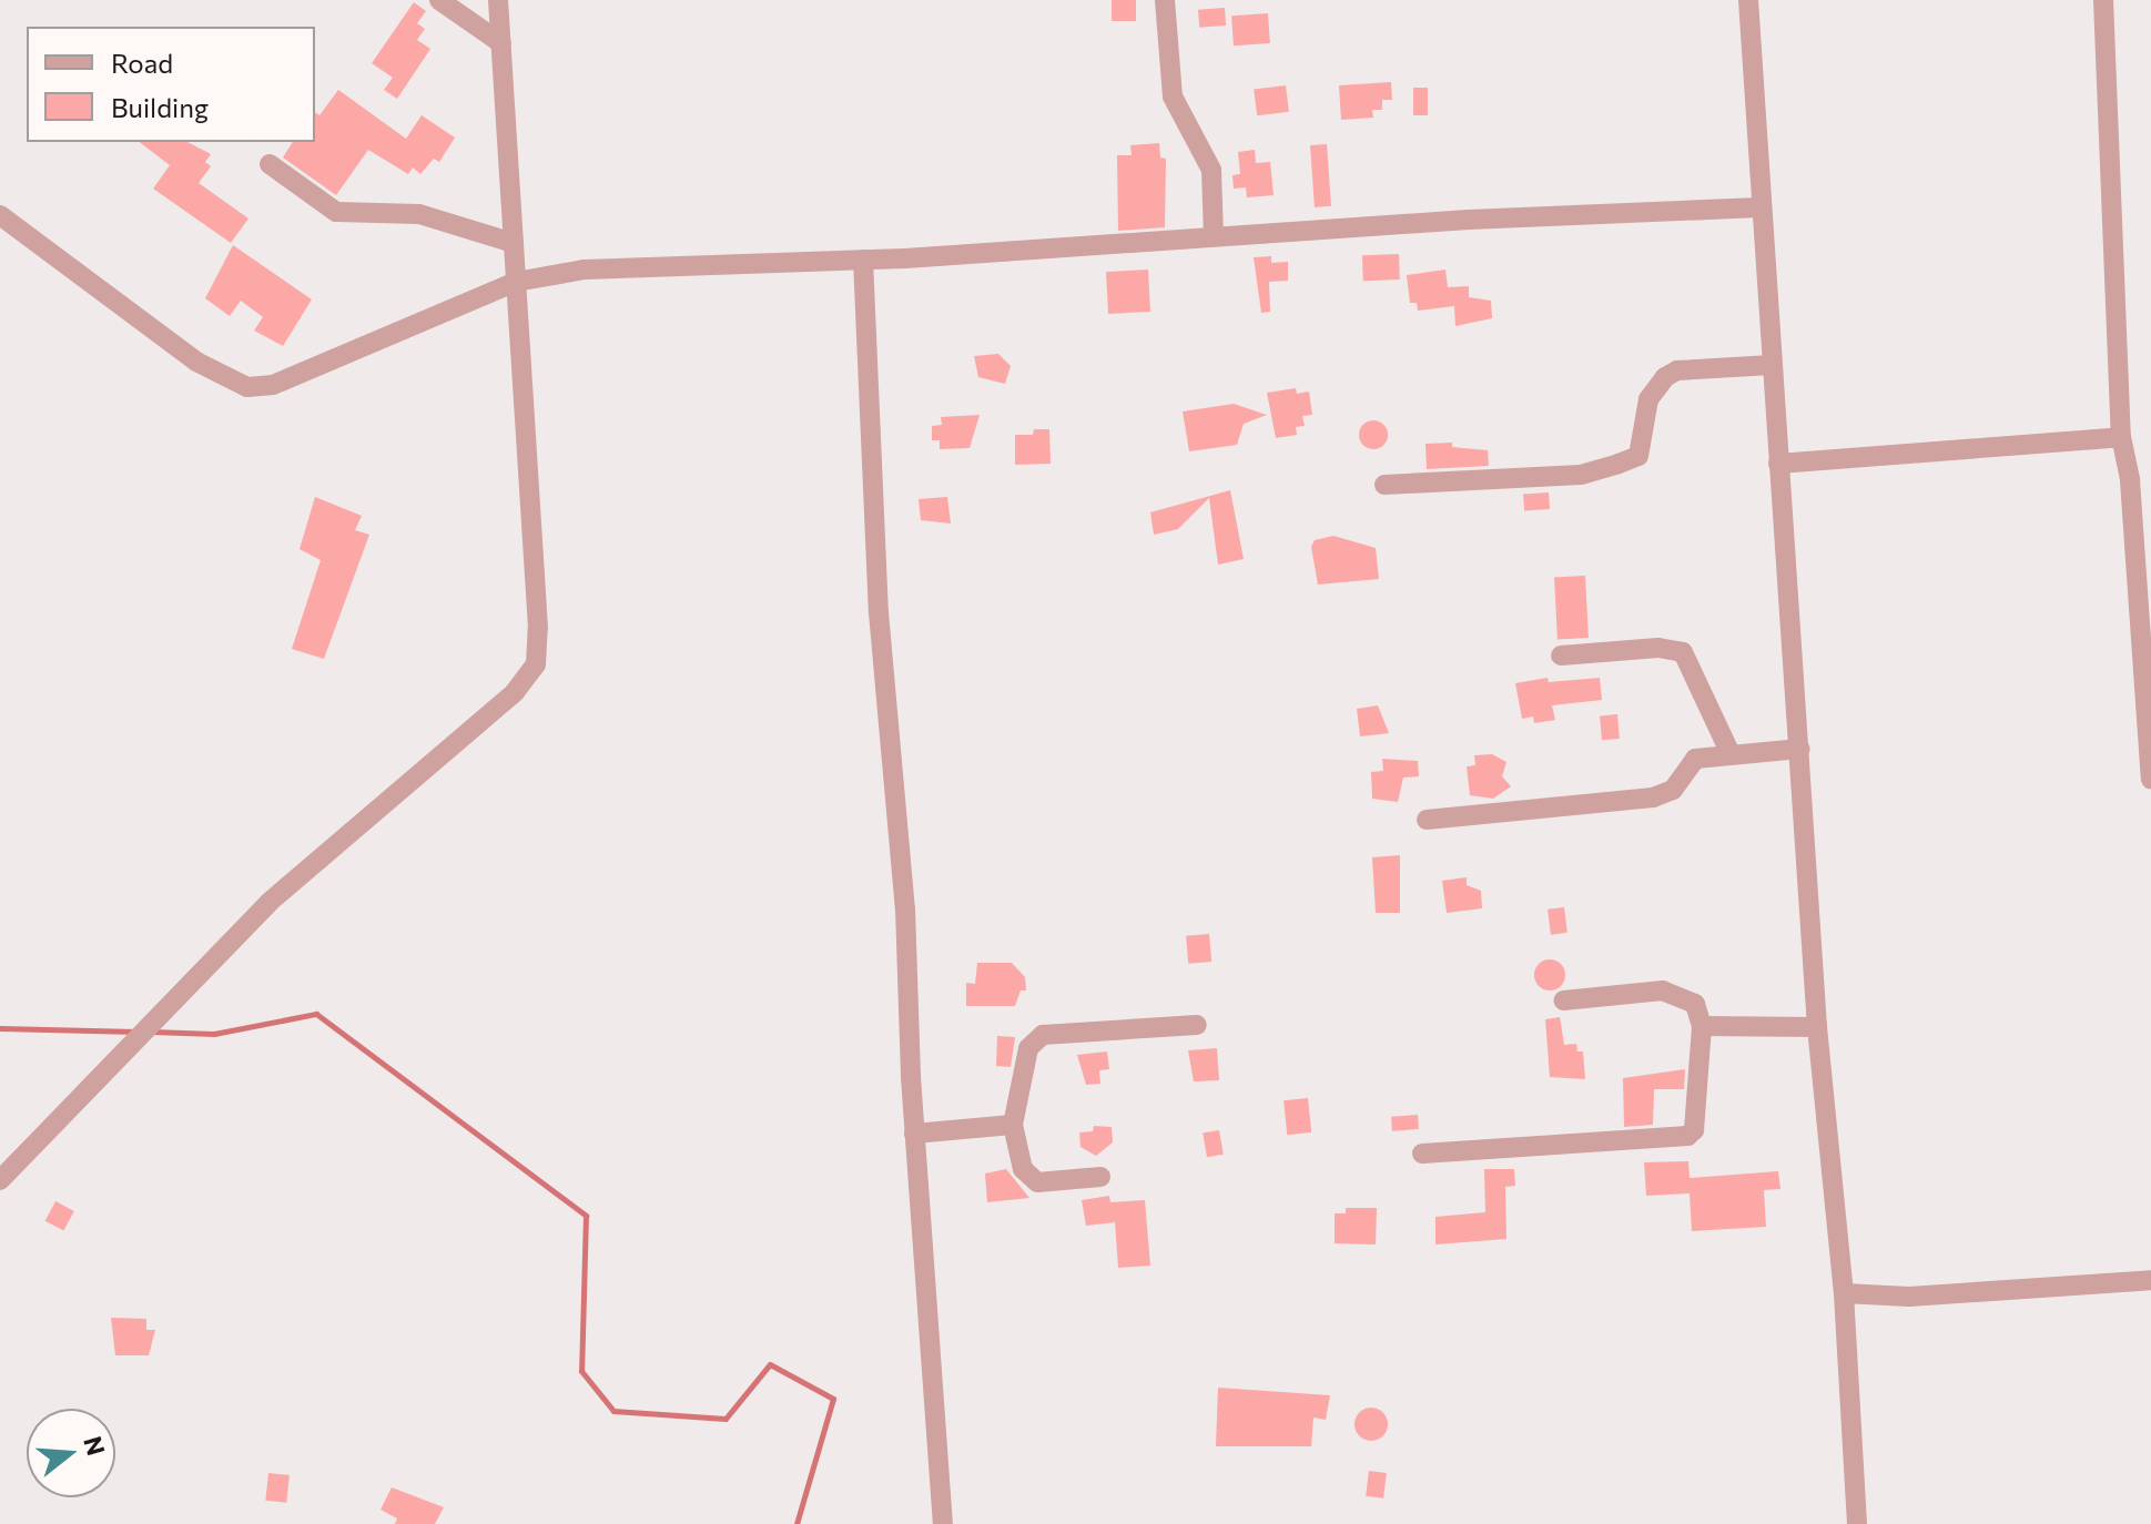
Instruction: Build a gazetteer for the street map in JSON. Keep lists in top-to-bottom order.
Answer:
{
  "legend": ["Road", "Building"],
  "north": "right"
}
